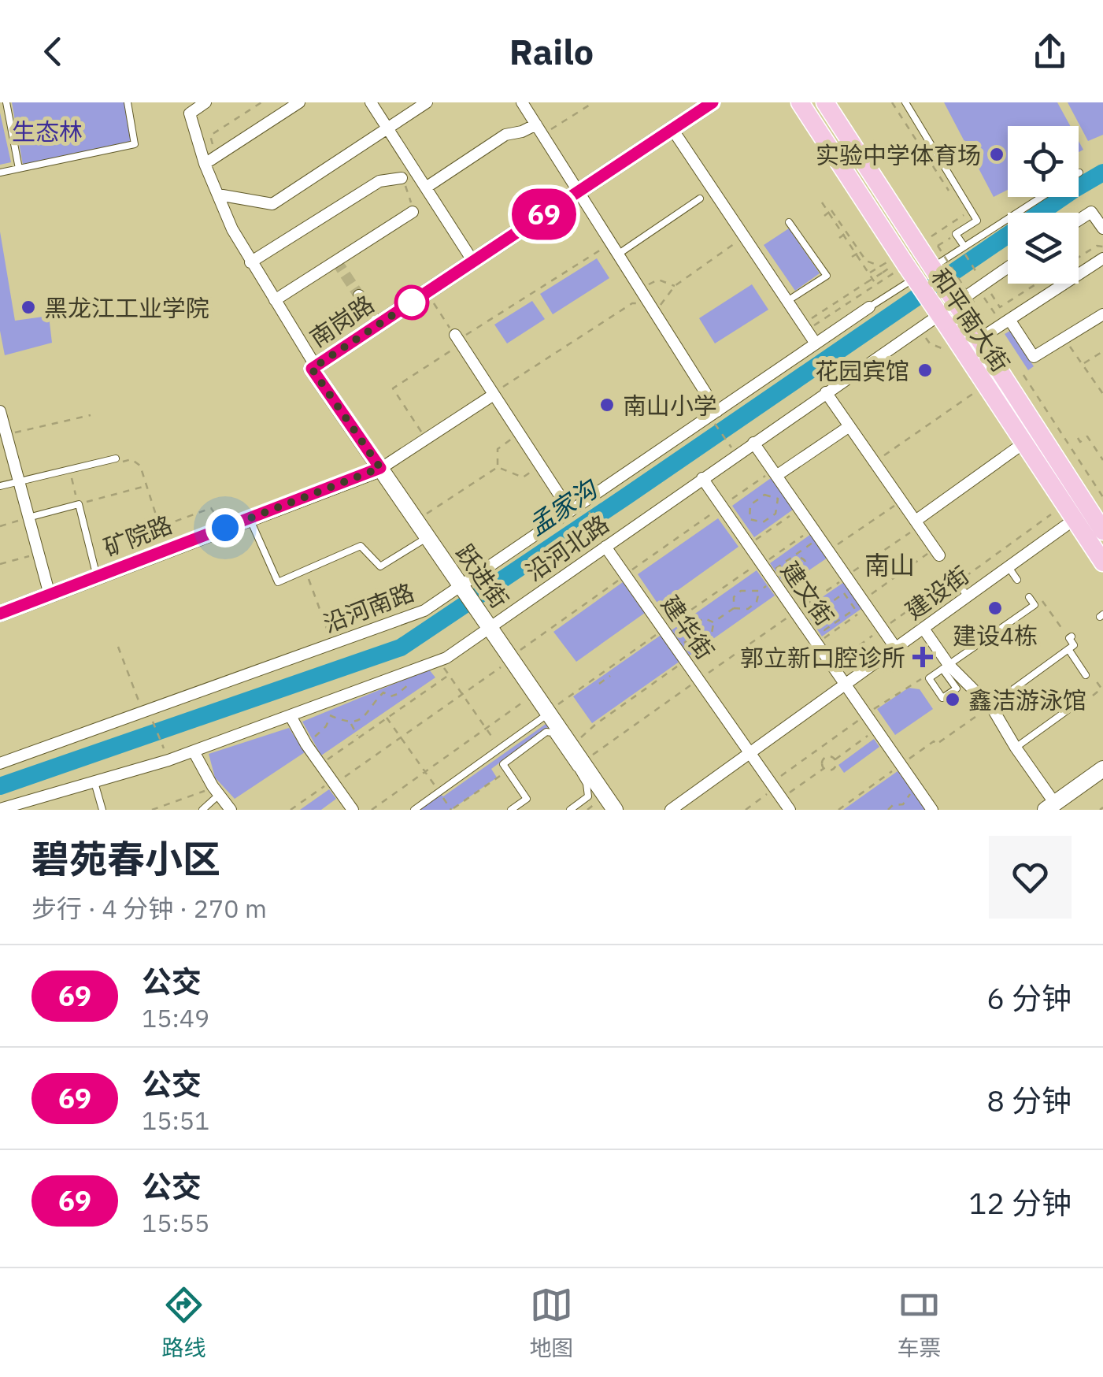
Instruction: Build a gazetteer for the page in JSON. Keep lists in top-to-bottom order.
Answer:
{
  "streets": {
    "main road": ["和平南大街"],
    "street": [
      "南岗路",
      "矿院路",
      "沿河北路",
      "跃进街",
      "建设街",
      "建文街",
      "沿河南路",
      "建华街"
    ]
  },
  "crossings": [
    ["和平南大街", "建设街"],
    ["南岗路", "跃进街"],
    ["矿院路", "跃进街"],
    ["沿河北路", "跃进街"],
    ["沿河北路", "建文街"],
    ["沿河北路", "建华街"],
    ["跃进街", "沿河南路"],
    ["建设街", "建文街"],
    ["建设街", "建华街"]
  ],
  "districts": ["南山"],
  "water": ["孟家沟"],
  "parks": ["生态林"],
  "places": {
    "other": [
      "实验中学体育场",
      "黑龙江工业学院",
      "花园宾馆",
      "南山小学",
      "建设4栋",
      "鑫洁游泳馆"
    ],
    "health": ["郭立新口腔诊所"]
  },
  "lines": ["bus line 69"],
  "page": {
    "header": "Railo",
    "on_map": "69",
    "heading": ["碧苑春小区", "步行 · 4 分钟 · 270 m"],
    "list": [
      {
        "mark": "69",
        "name": "公交",
        "note": "15:49",
        "value": "6 分钟"
      },
      {
        "mark": "69",
        "name": "公交",
        "note": "15:51",
        "value": "8 分钟"
      },
      {
        "mark": "69",
        "name": "公交",
        "note": "15:55",
        "value": "12 分钟"
      }
    ],
    "tabs": ["路线", "地图", "车票"]
  }
}
